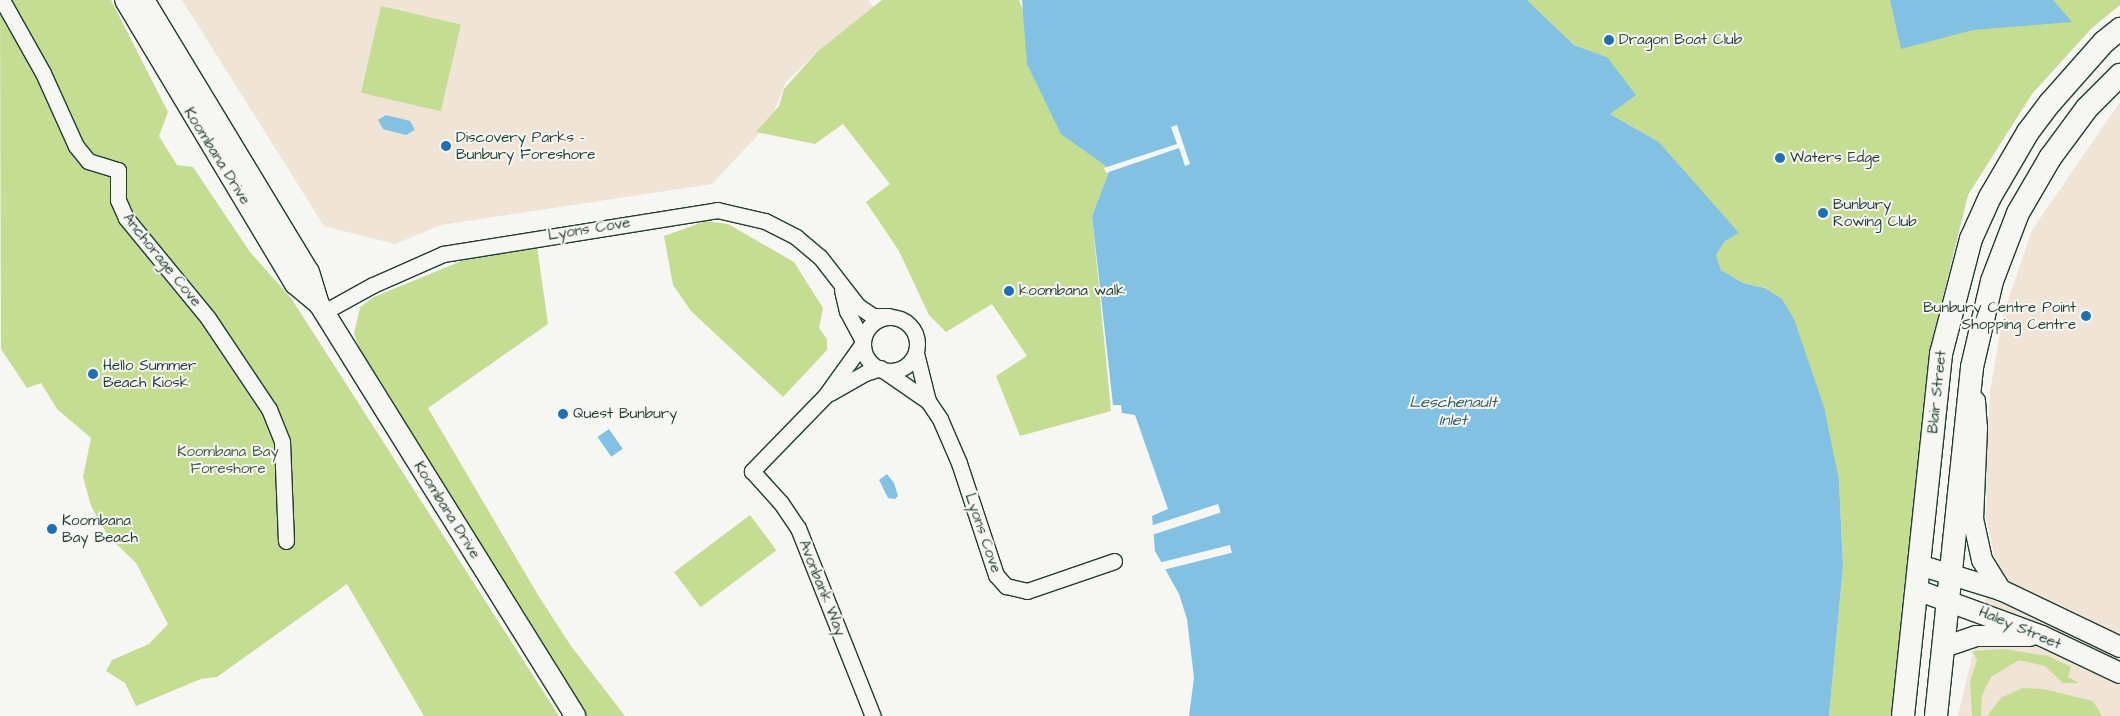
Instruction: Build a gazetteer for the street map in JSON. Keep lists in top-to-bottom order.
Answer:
{
  "streets": {
    "main road": ["Koombana Drive", "Blair Street", "Haley Street"],
    "street": ["Lyons Cove", "Anchorage Cove", "Avonbank Way"]
  },
  "crossings": [
    ["Koombana Drive", "Lyons Cove"],
    ["Blair Street", "Haley Street"]
  ],
  "water": ["Leschenault Inlet"],
  "parks": ["Koombana Bay Foreshore"],
  "places": [
    "Dragon Boat Club",
    "Discovery Parks - Bunbury Foreshore",
    "Waters Edge",
    "Bunbury Rowing Club",
    "koombana walk",
    "Bunbury Centre Point Shopping Centre",
    "Hello Summer Beach Kiosk",
    "Quest Bunbury",
    "Koombana Bay Beach"
  ]
}
